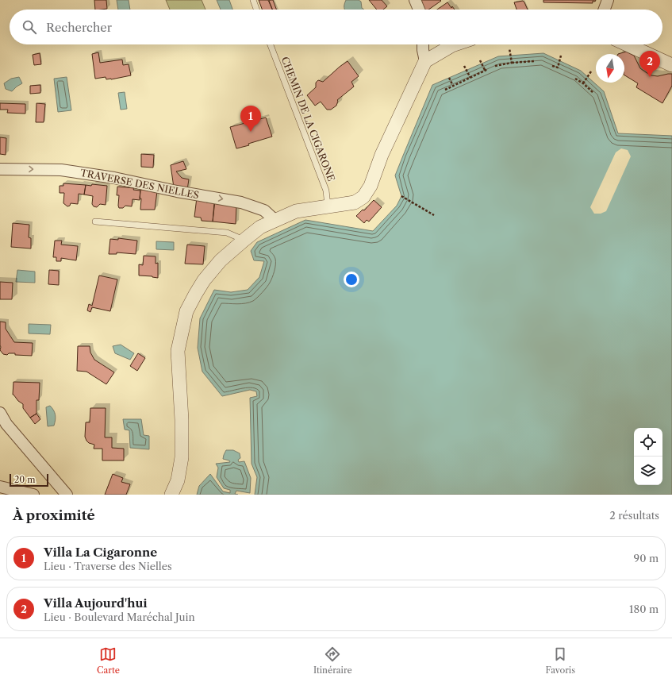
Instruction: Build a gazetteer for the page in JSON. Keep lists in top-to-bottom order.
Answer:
{
  "streets": {
    "street": ["TRAVERSE DES NIELLES"],
    "lane": ["CHEMIN DE LA CIGARONE"]
  },
  "one_way": ["TRAVERSE DES NIELLES"],
  "scale_bar": "20 m",
  "north": "bottom",
  "page": {
    "search": "Rechercher",
    "pins": ["2", "1"],
    "scale": "20 m",
    "heading": ["À proximité", "2 résultats"],
    "list": [
      {
        "mark": "1",
        "name": "Villa La Cigaronne",
        "note": "Lieu · Traverse des Nielles",
        "value": "90 m"
      },
      {
        "mark": "2",
        "name": "Villa Aujourd'hui",
        "note": "Lieu · Boulevard Maréchal Juin",
        "value": "180 m"
      }
    ],
    "nav": ["Carte", "Itinéraire", "Favoris"]
  }
}
